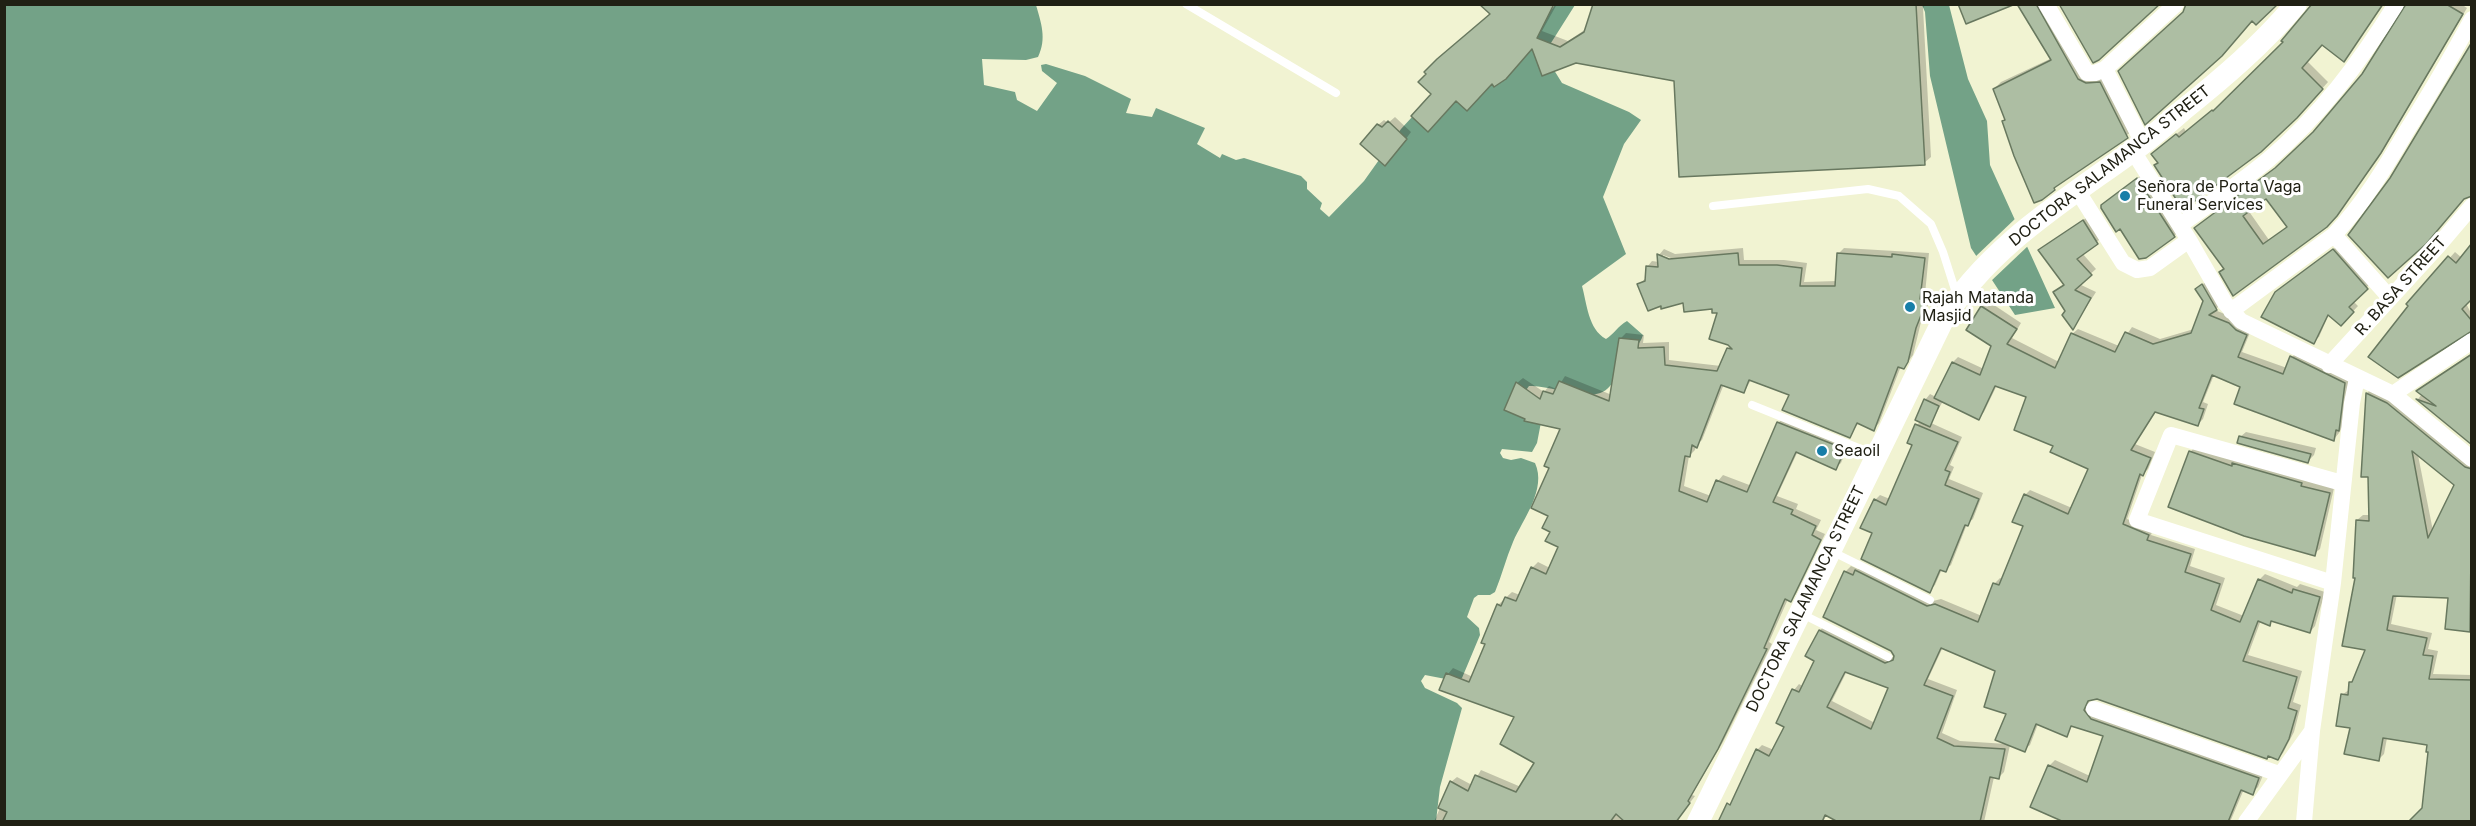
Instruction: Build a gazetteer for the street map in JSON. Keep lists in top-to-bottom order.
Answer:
{
  "streets": {
    "main road": ["DOCTORA SALAMANCA STREET"],
    "street": ["R. BASA STREET"]
  },
  "places": ["Señora de Porta Vaga Funeral Services", "Rajah Matanda Masjid", "Seaoil"]
}
